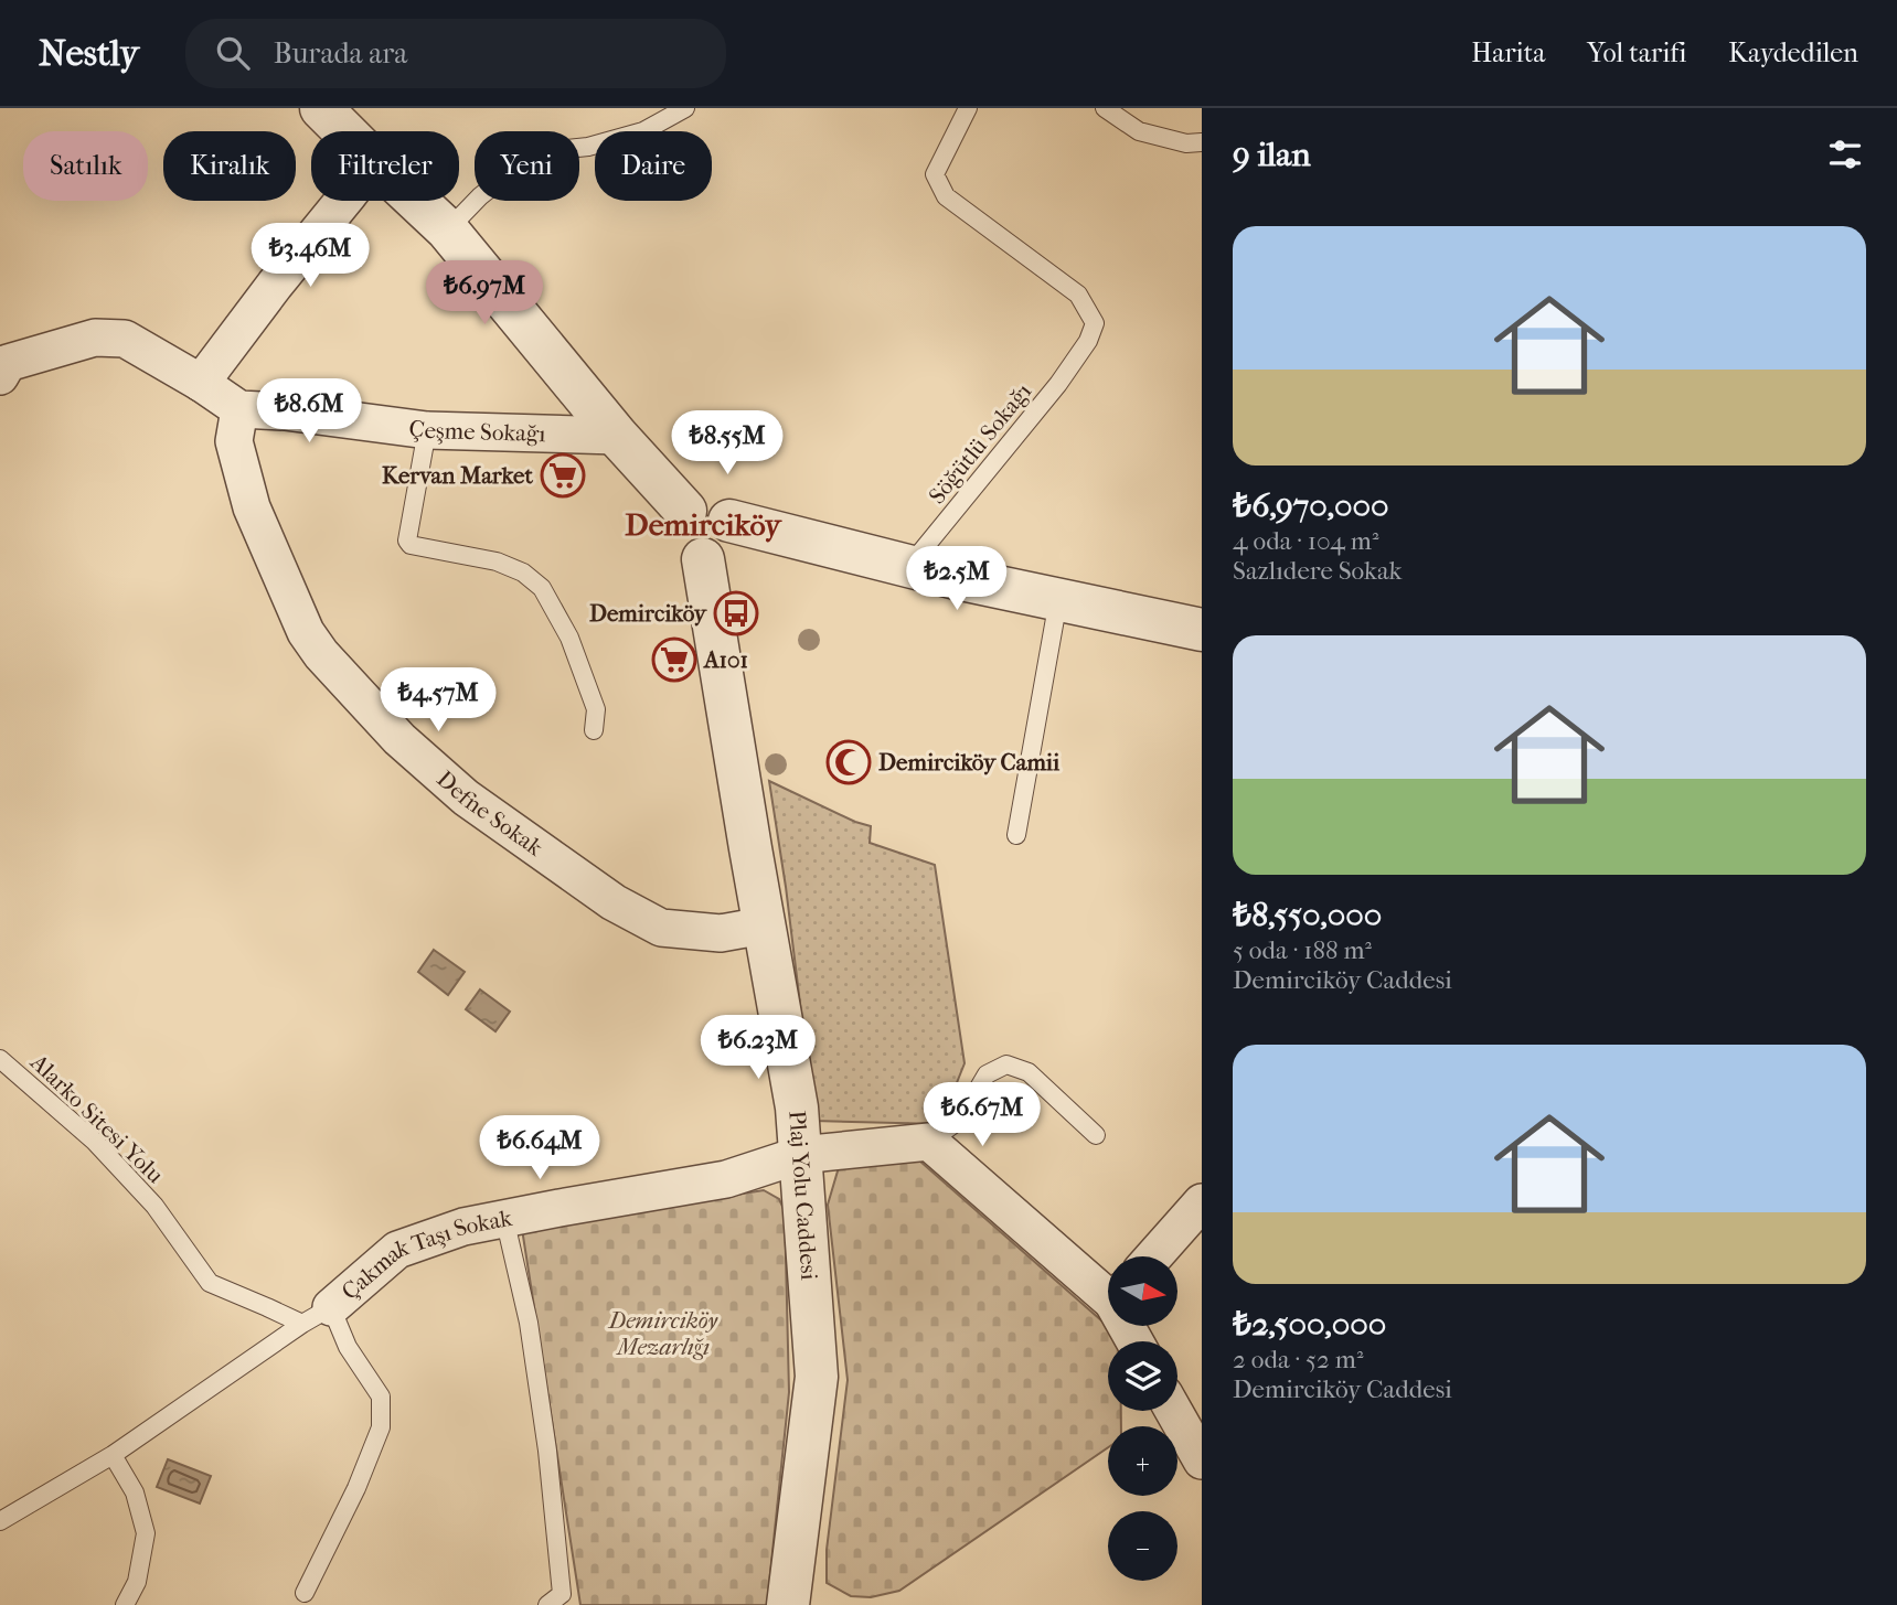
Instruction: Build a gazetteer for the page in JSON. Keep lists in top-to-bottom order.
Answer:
{
  "streets": {
    "street": [
      "Çeşme Sokağı",
      "Defne Sokak",
      "Plaj Yolu Caddesi",
      "Çakmak Taşı Sokak"
    ],
    "lane": ["Söğütlü Sokağı", "Alarko Sitesi Yolu"]
  },
  "crossings": [
    ["Çeşme Sokağı", "Defne Sokak"],
    ["Defne Sokak", "Plaj Yolu Caddesi"],
    ["Alarko Sitesi Yolu", "Çakmak Taşı Sokak"],
    ["Plaj Yolu Caddesi", "Çakmak Taşı Sokak"]
  ],
  "districts": ["Demirciköy"],
  "parks": ["Demirciköy Mezarlığı"],
  "places": {
    "supermarket": ["Kervan Market", "A101"],
    "bus stop": ["Demirciköy"],
    "mosque": ["Demirciköy Camii"]
  },
  "north": "right",
  "page": {
    "header": "Nestly",
    "search": "Burada ara",
    "nav": ["Harita", "Yol tarifi", "Kaydedilen"],
    "heading": "9 ilan",
    "chip": [
      "Satılık",
      "Kiralık",
      "Filtreler",
      "Yeni",
      "Daire"
    ],
    "list": [
      {
        "name": "₺6,970,000",
        "note": "4 oda · 104 m² · Sazlıdere Sokak"
      },
      {
        "name": "₺8,550,000",
        "note": "5 oda · 188 m² · Demirciköy Caddesi"
      },
      {
        "name": "₺2,500,000",
        "note": "2 oda · 52 m² · Demirciköy Caddesi"
      }
    ],
    "price": [
      "₺3.46M",
      "₺6.97M",
      "₺8.6M",
      "₺8.55M",
      "₺2.5M",
      "₺4.57M",
      "₺6.23M",
      "₺6.67M",
      "₺6.64M"
    ],
    "map_buttons": ["+", "−"]
  }
}
